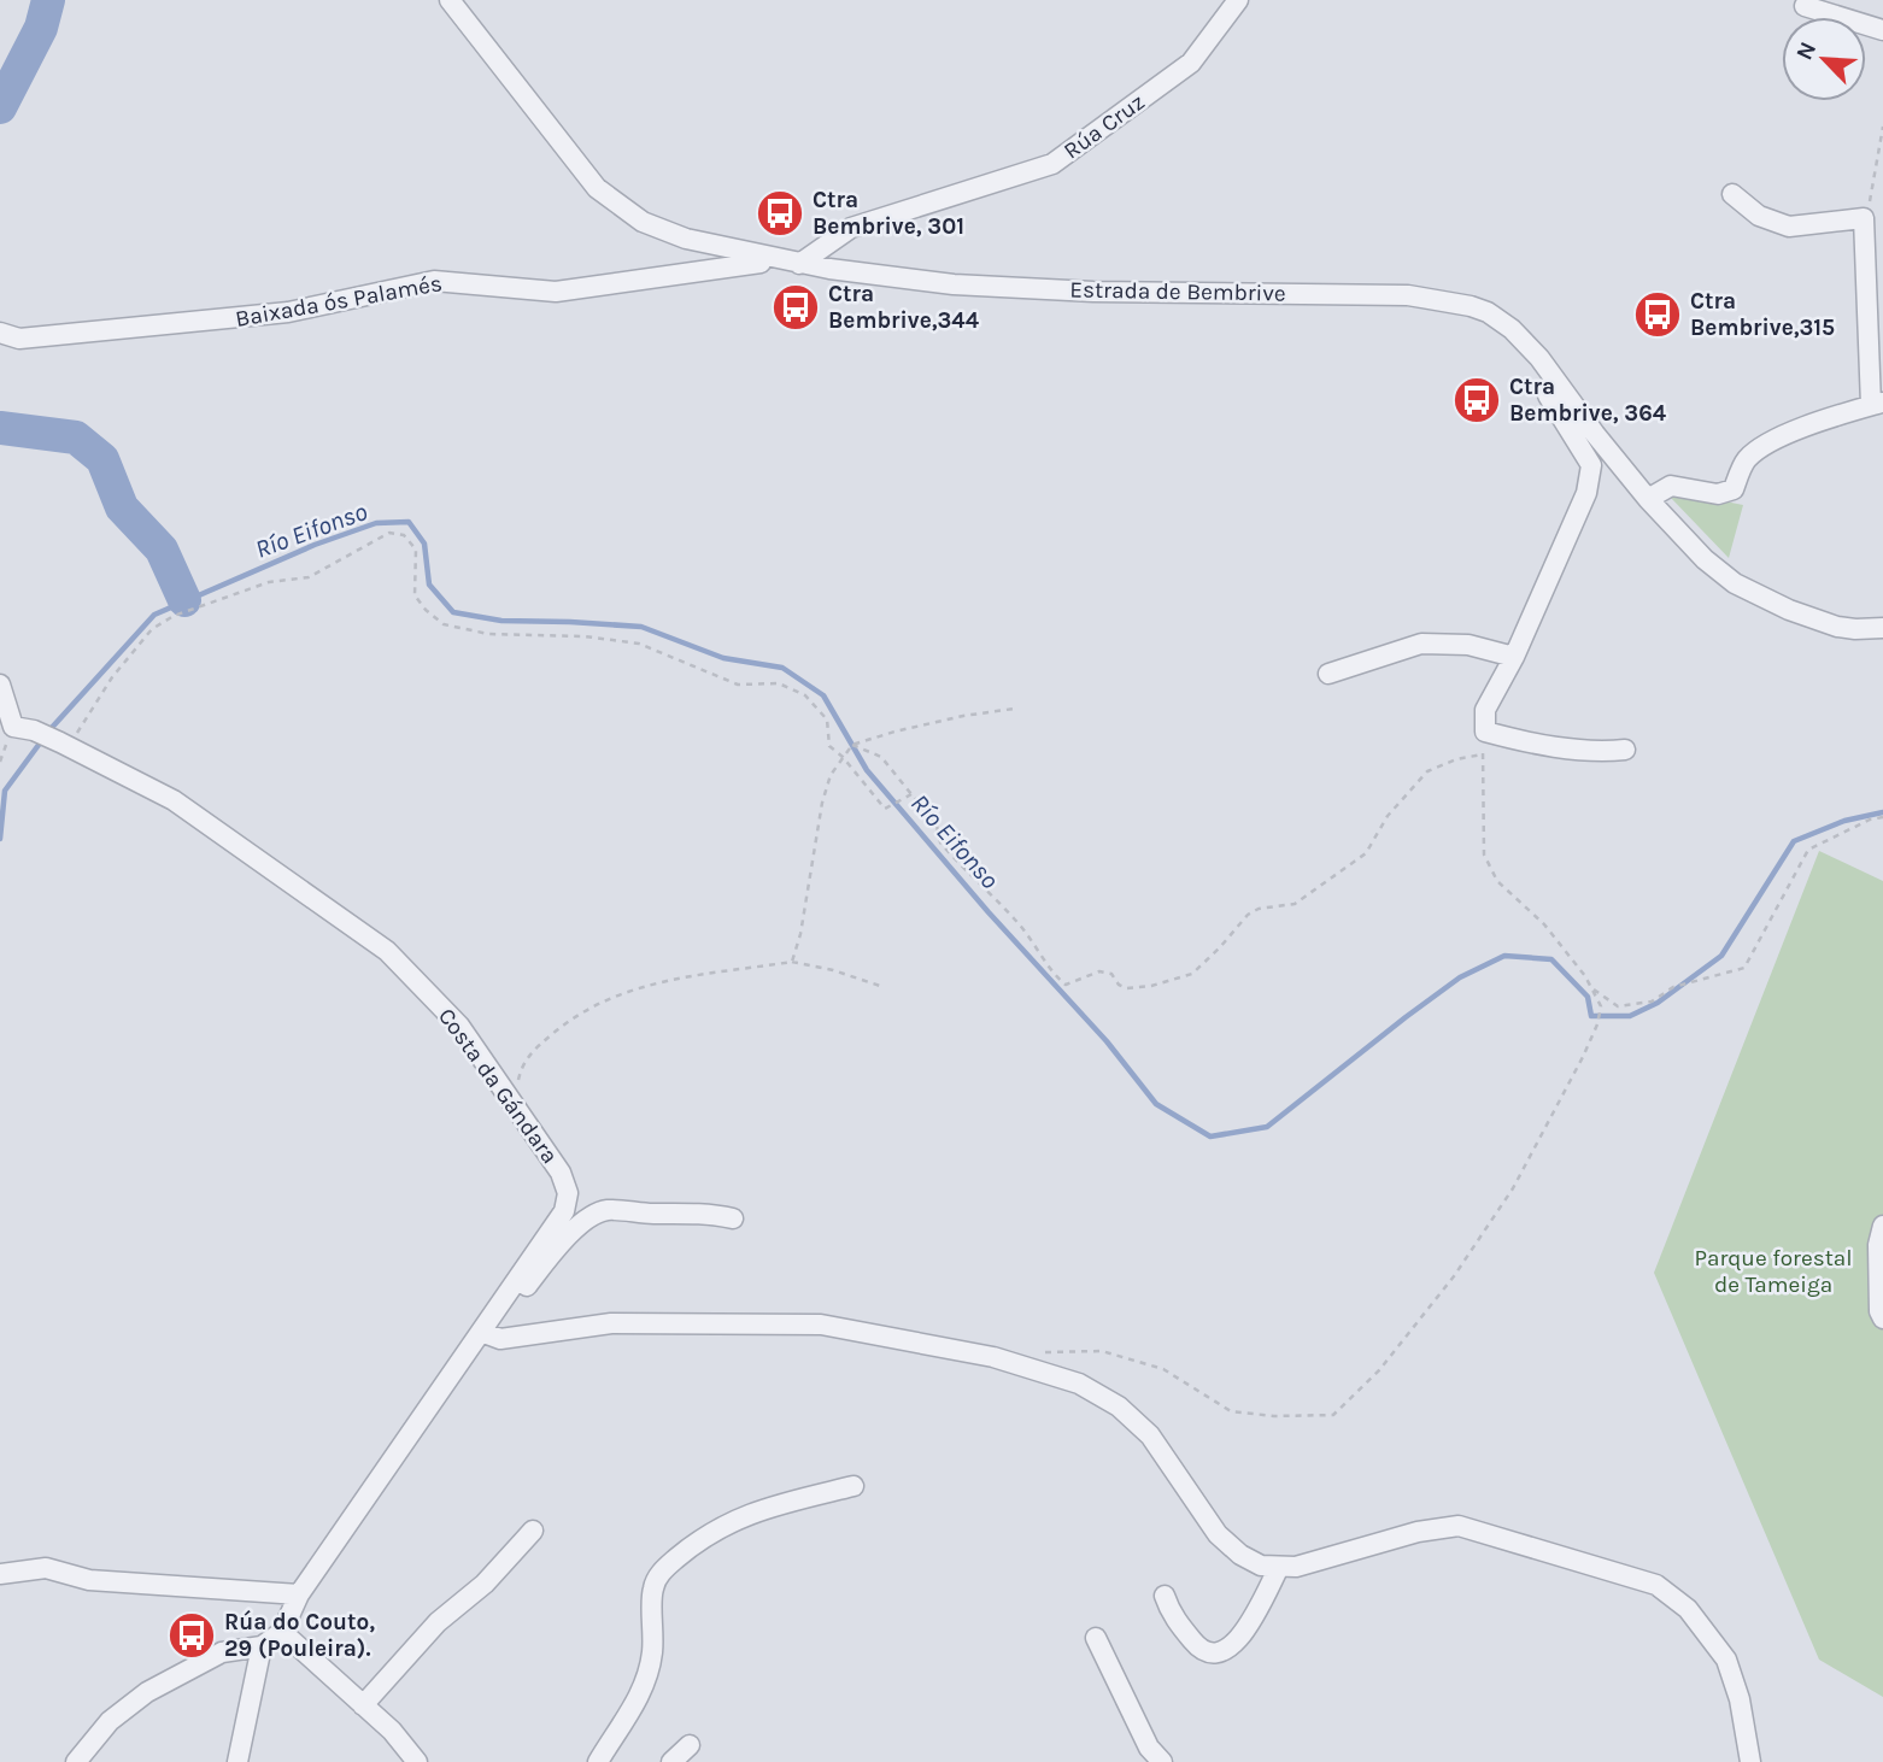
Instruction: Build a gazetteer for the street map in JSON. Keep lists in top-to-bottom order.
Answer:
{
  "streets": {
    "street": [
      "Rúa Cruz",
      "Estrada de Bembrive",
      "Baixada ós Palamés",
      "Costa da Gándara"
    ]
  },
  "crossings": [
    ["Rúa Cruz", "Estrada de Bembrive"],
    ["Estrada de Bembrive", "Baixada ós Palamés"]
  ],
  "water": ["Río Eifonso"],
  "parks": ["Parque forestal de Tameiga"],
  "places": {
    "bus stop": [
      "Ctra Bembrive, 301",
      "Ctra Bembrive,344",
      "Ctra Bembrive,315",
      "Ctra Bembrive, 364",
      "Rúa do Couto, 29 (Pouleira)."
    ]
  },
  "north": "top left"
}
